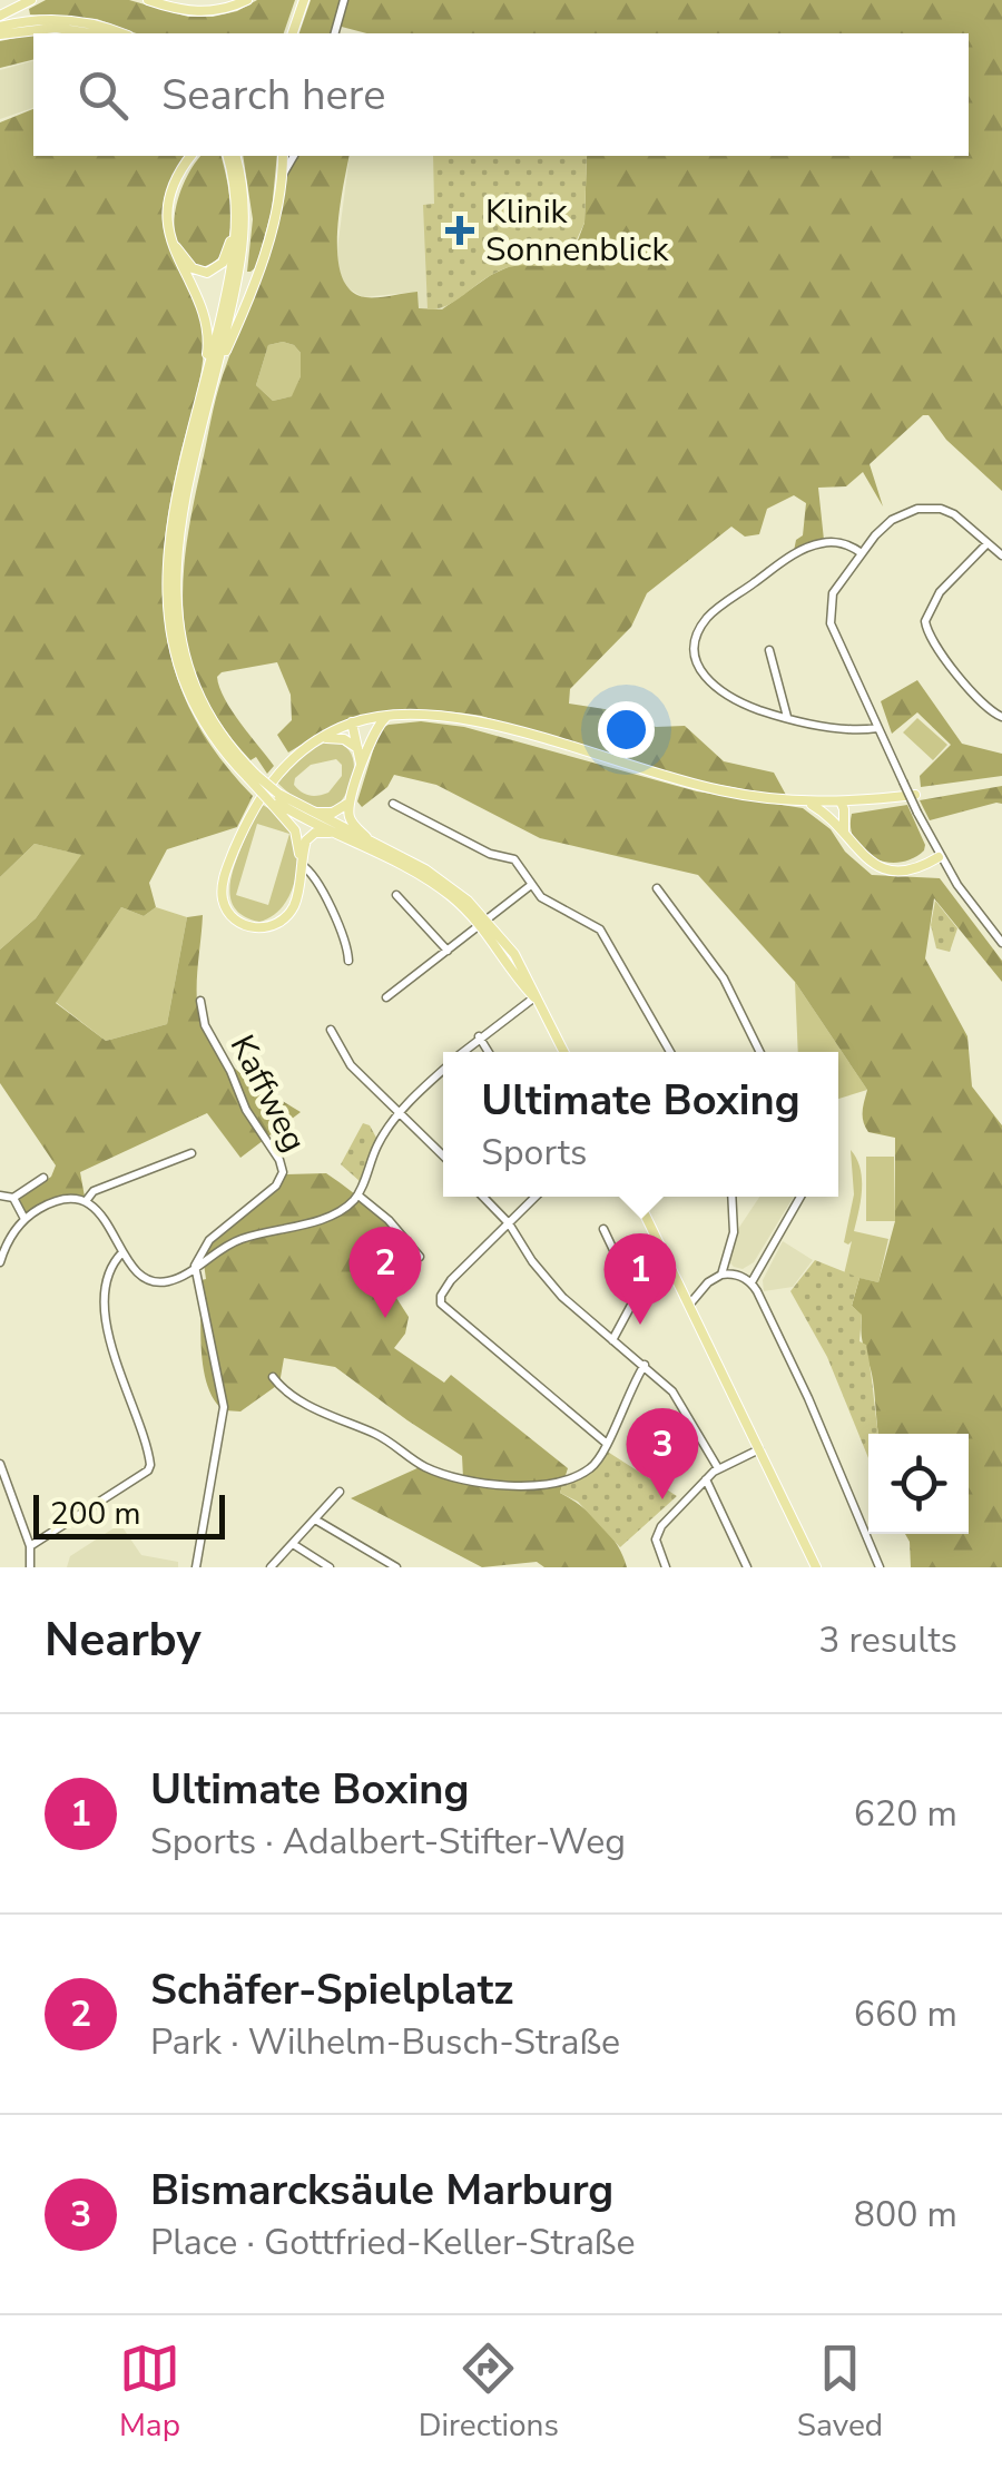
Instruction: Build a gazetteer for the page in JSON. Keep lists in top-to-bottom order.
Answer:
{
  "streets": {
    "street": ["Kaffweg"]
  },
  "places": {
    "health": ["Klinik Sonnenblick"]
  },
  "scale_bar": "200 m",
  "page": {
    "search": "Search here",
    "popup": ["Ultimate Boxing", "Sports"],
    "pins": ["2", "1", "3"],
    "scale": "200 m",
    "heading": ["Nearby", "3 results"],
    "list": [
      {
        "mark": "1",
        "name": "Ultimate Boxing",
        "note": "Sports · Adalbert-Stifter-Weg",
        "value": "620 m"
      },
      {
        "mark": "2",
        "name": "Schäfer-Spielplatz",
        "note": "Park · Wilhelm-Busch-Straße",
        "value": "660 m"
      },
      {
        "mark": "3",
        "name": "Bismarcksäule Marburg",
        "note": "Place · Gottfried-Keller-Straße",
        "value": "800 m"
      }
    ],
    "nav": ["Map", "Directions", "Saved"]
  }
}
